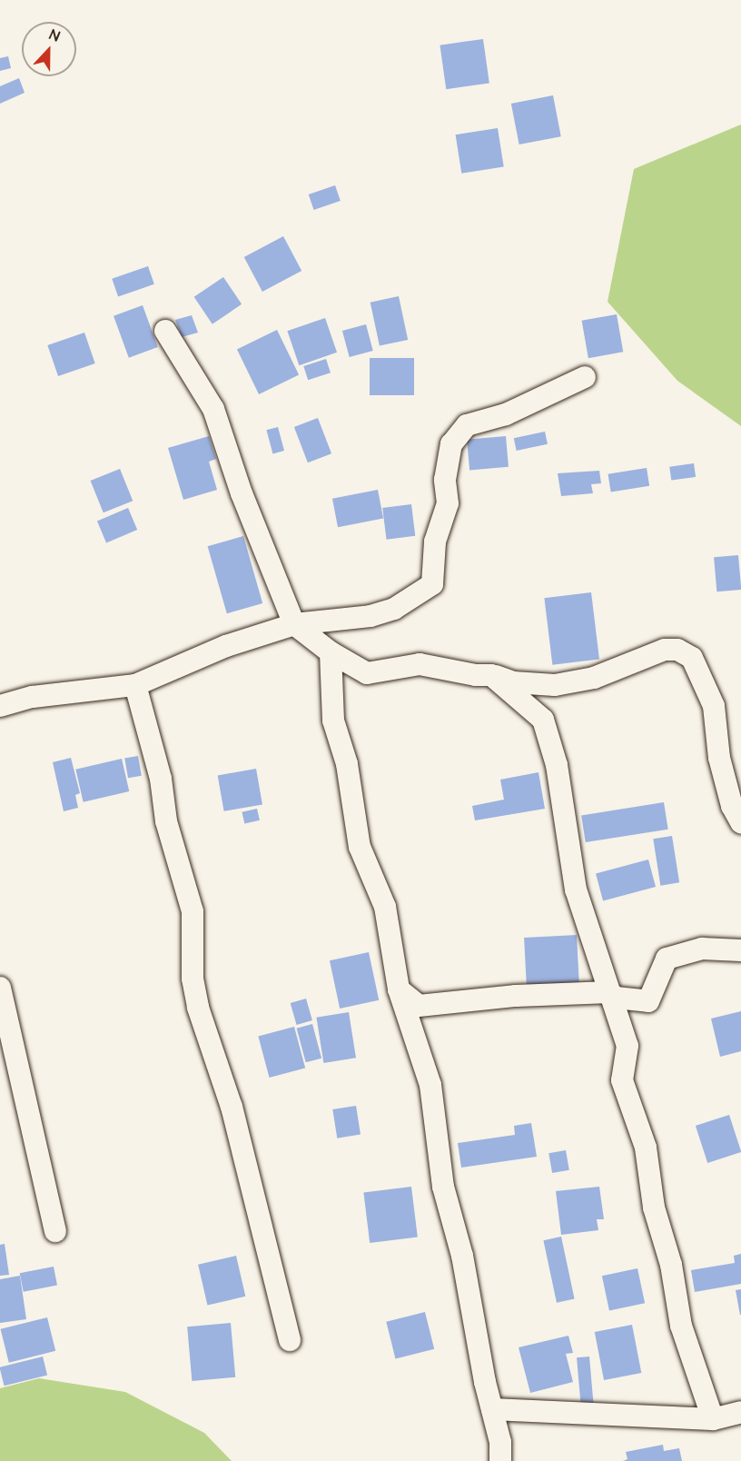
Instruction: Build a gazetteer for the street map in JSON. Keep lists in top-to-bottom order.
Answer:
{
  "north": "top"
}
